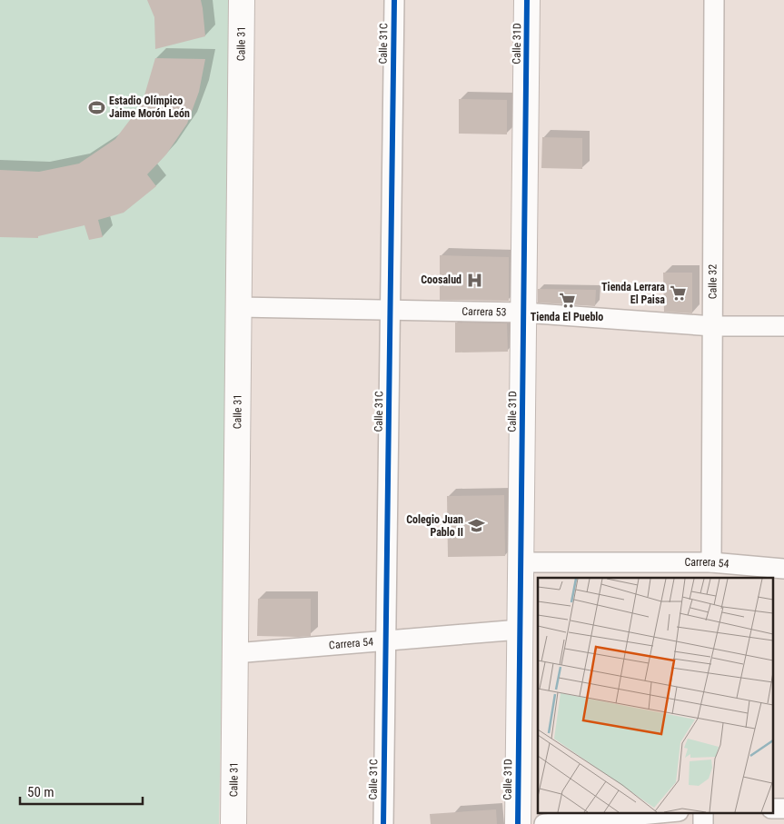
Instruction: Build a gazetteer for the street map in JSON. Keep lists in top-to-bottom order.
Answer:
{
  "streets": {
    "street": [
      "Calle 31C",
      "Calle 31D",
      "Calle 31",
      "Calle 32",
      "Carrera 53",
      "Carrera 54"
    ]
  },
  "crossings": [
    ["Calle 31C", "Carrera 53"],
    ["Calle 31C", "Carrera 54"],
    ["Calle 31D", "Carrera 53"],
    ["Calle 31D", "Carrera 54"],
    ["Calle 31", "Carrera 53"],
    ["Calle 31", "Carrera 54"],
    ["Calle 32", "Carrera 53"],
    ["Calle 32", "Carrera 54"]
  ],
  "places": {
    "sports": ["Estadio Olímpico Jaime Morón León"],
    "hospital": ["Coosalud"],
    "supermarket": ["Tienda Lerrara El Paisa", "Tienda El Pueblo"],
    "school or university": ["Colegio Juan Pablo II"]
  },
  "scale_bar": "50 m"
}
